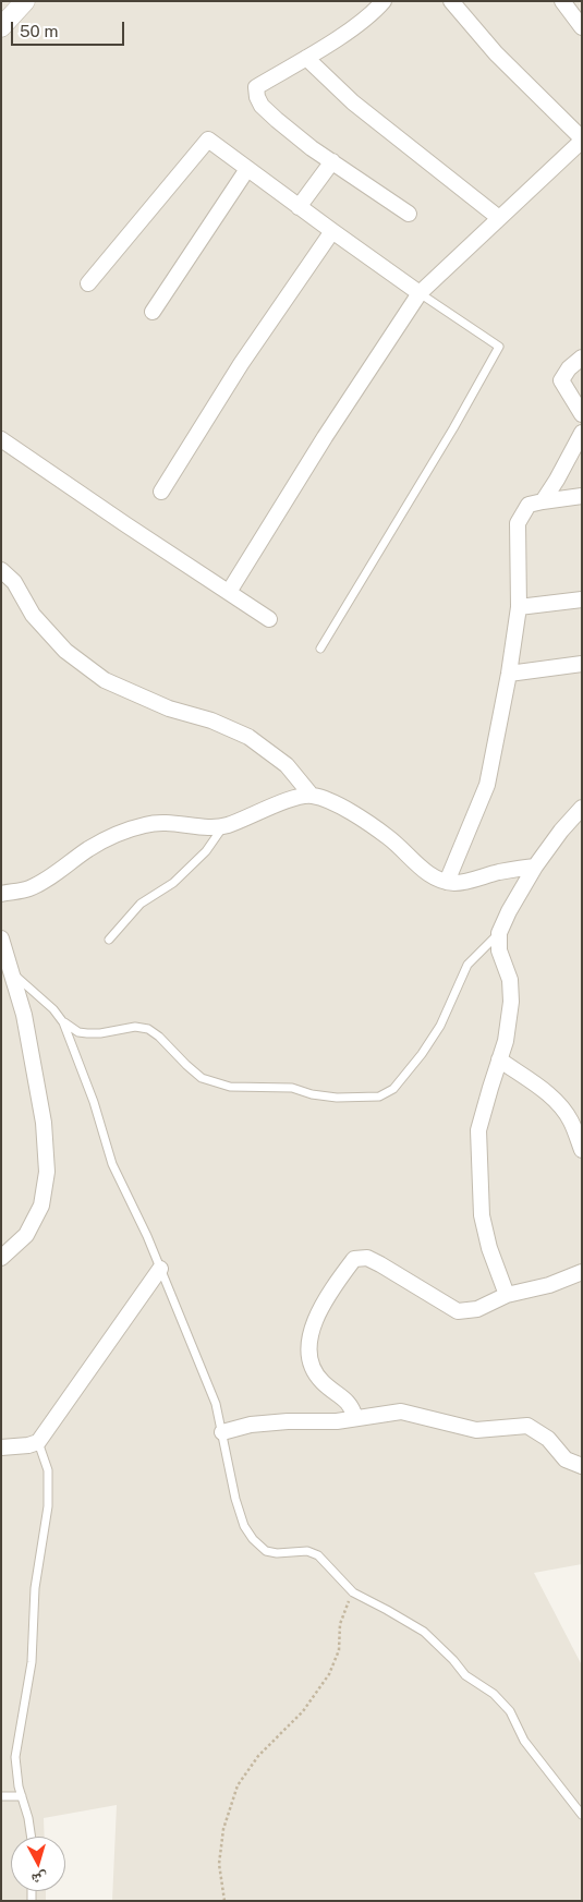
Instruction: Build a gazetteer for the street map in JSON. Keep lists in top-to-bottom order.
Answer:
{
  "scale_bar": "50 m",
  "north": "bottom"
}
